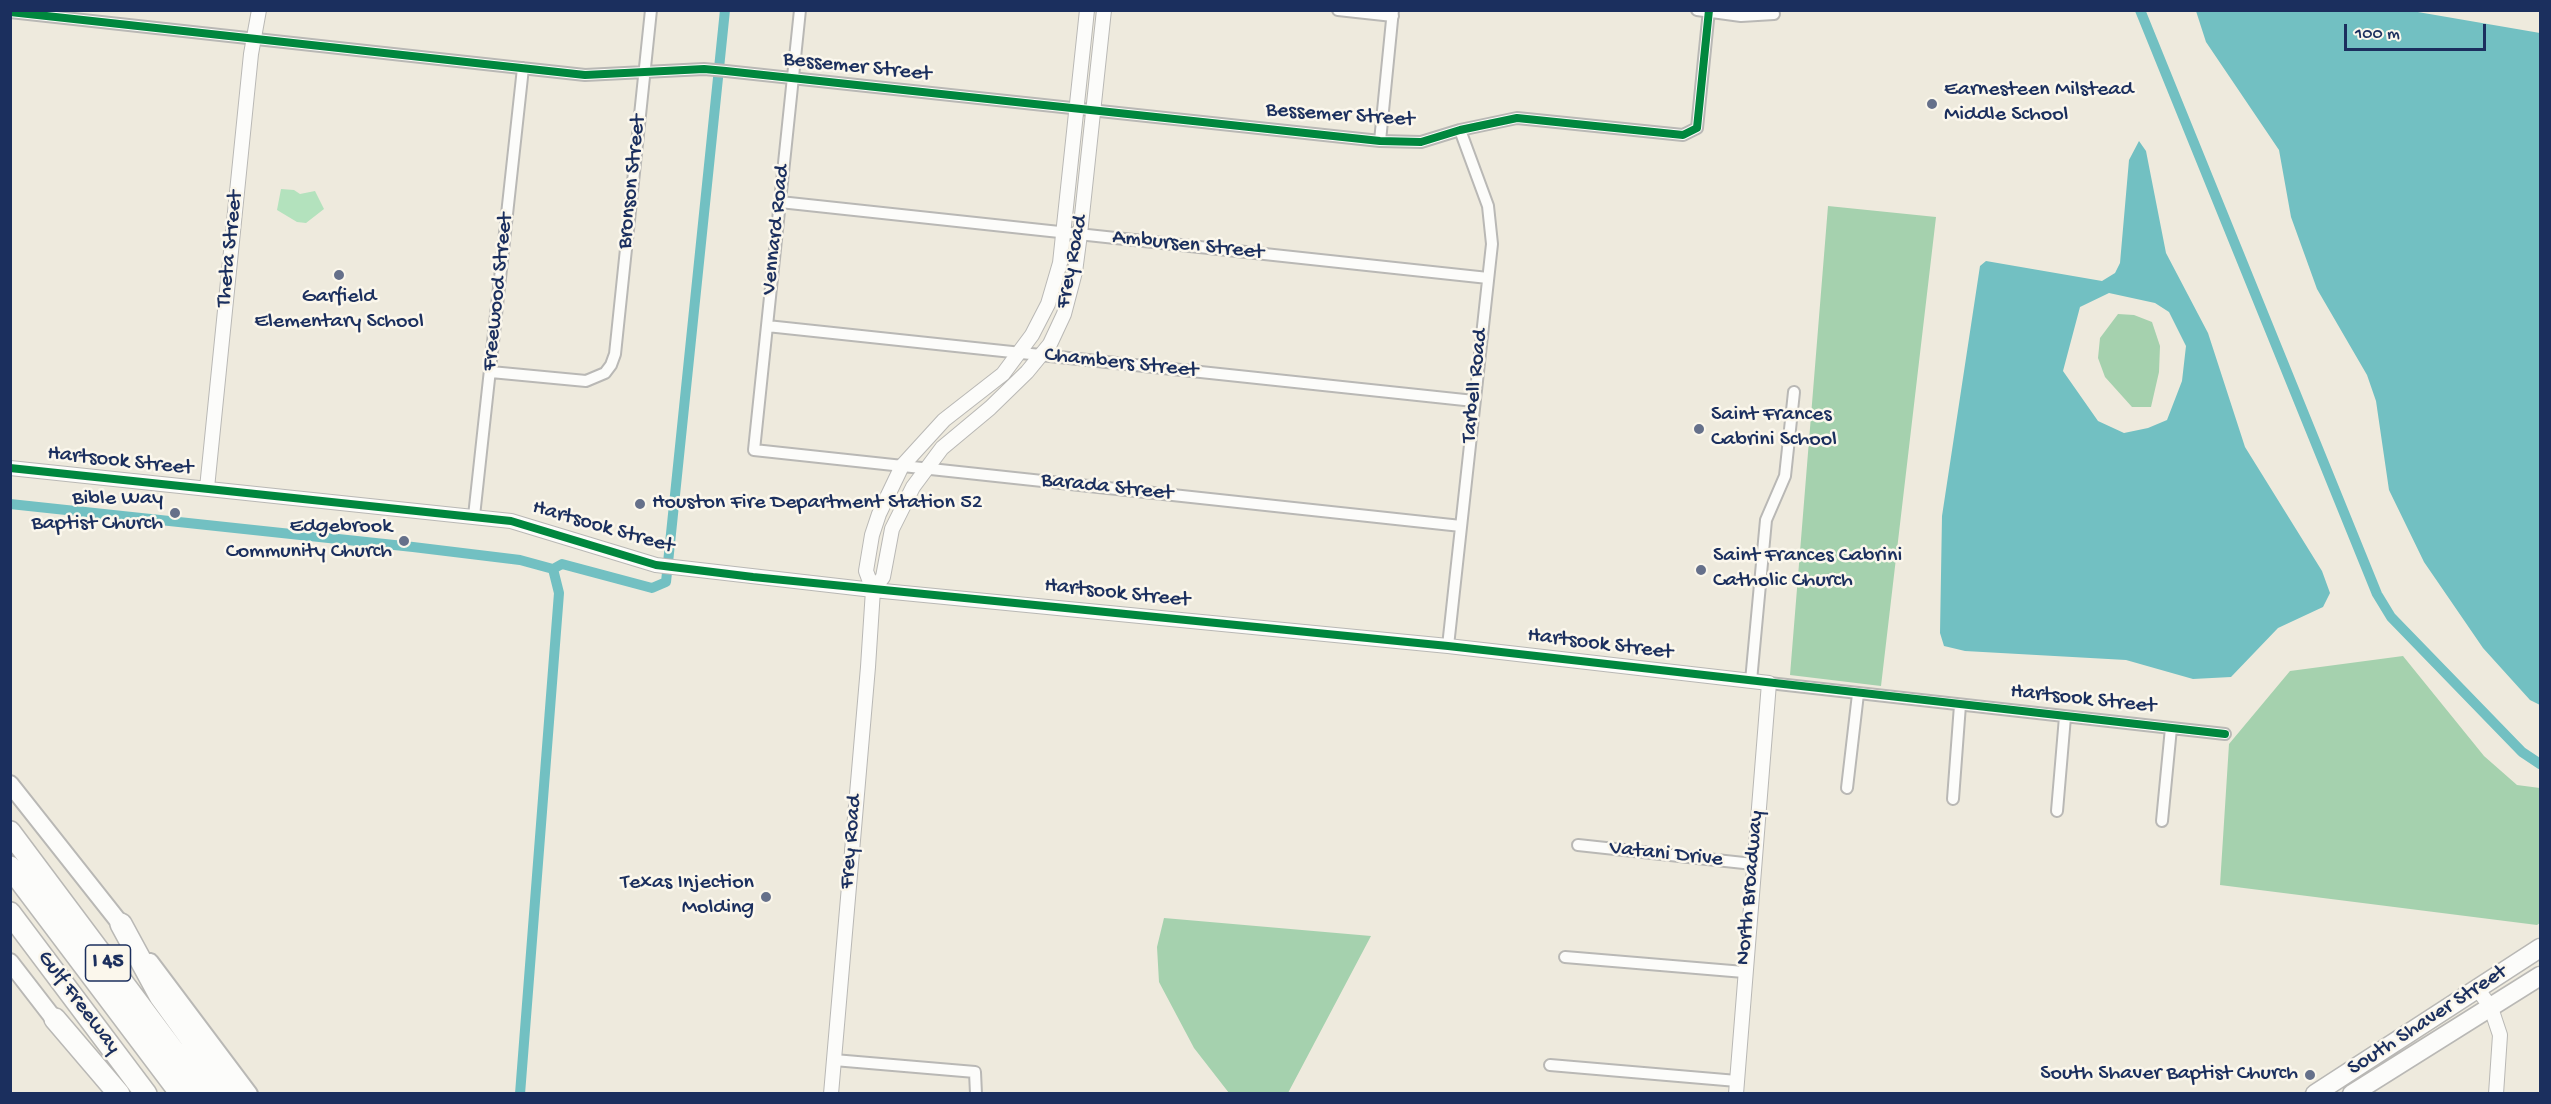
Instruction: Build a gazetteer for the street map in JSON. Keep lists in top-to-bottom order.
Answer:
{
  "streets": {
    "highway": ["I 45", "Gulf Freeway"],
    "main road": ["South Shaver Street"],
    "street": [
      "Bessemer Street",
      "Bronson Street",
      "Vennard Road",
      "Ambursen Street",
      "Theta Street",
      "Frey Road",
      "Freewood Street",
      "Chambers Street",
      "Tarbell Road",
      "Hartsook Street",
      "Barada Street",
      "Vatani Drive",
      "North Broadway"
    ]
  },
  "crossings": [
    ["Bessemer Street", "Bronson Street"],
    ["Bessemer Street", "Vennard Road"],
    ["Bessemer Street", "Theta Street"],
    ["Bessemer Street", "Frey Road"],
    ["Bessemer Street", "Freewood Street"],
    ["Bessemer Street", "Tarbell Road"],
    ["Bronson Street", "Freewood Street"],
    ["Vennard Road", "Ambursen Street"],
    ["Vennard Road", "Chambers Street"],
    ["Vennard Road", "Barada Street"],
    ["Ambursen Street", "Frey Road"],
    ["Ambursen Street", "Tarbell Road"],
    ["Theta Street", "Hartsook Street"],
    ["Frey Road", "Chambers Street"],
    ["Frey Road", "Hartsook Street"],
    ["Frey Road", "Barada Street"],
    ["Freewood Street", "Hartsook Street"],
    ["Chambers Street", "Tarbell Road"],
    ["Tarbell Road", "Hartsook Street"],
    ["Tarbell Road", "Barada Street"],
    ["Hartsook Street", "North Broadway"],
    ["Vatani Drive", "North Broadway"]
  ],
  "places": [
    "Earnesteen Milstead Middle School",
    "Garfield Elementary School",
    "Saint Frances Cabrini School",
    "Houston Fire Department Station 52",
    "Bible Way Baptist Church",
    "Edgebrook Community Church",
    "Saint Frances Cabrini Catholic Church",
    "Texas Injection Molding",
    "South Shaver Baptist Church"
  ],
  "scale_bar": "100 m"
}
